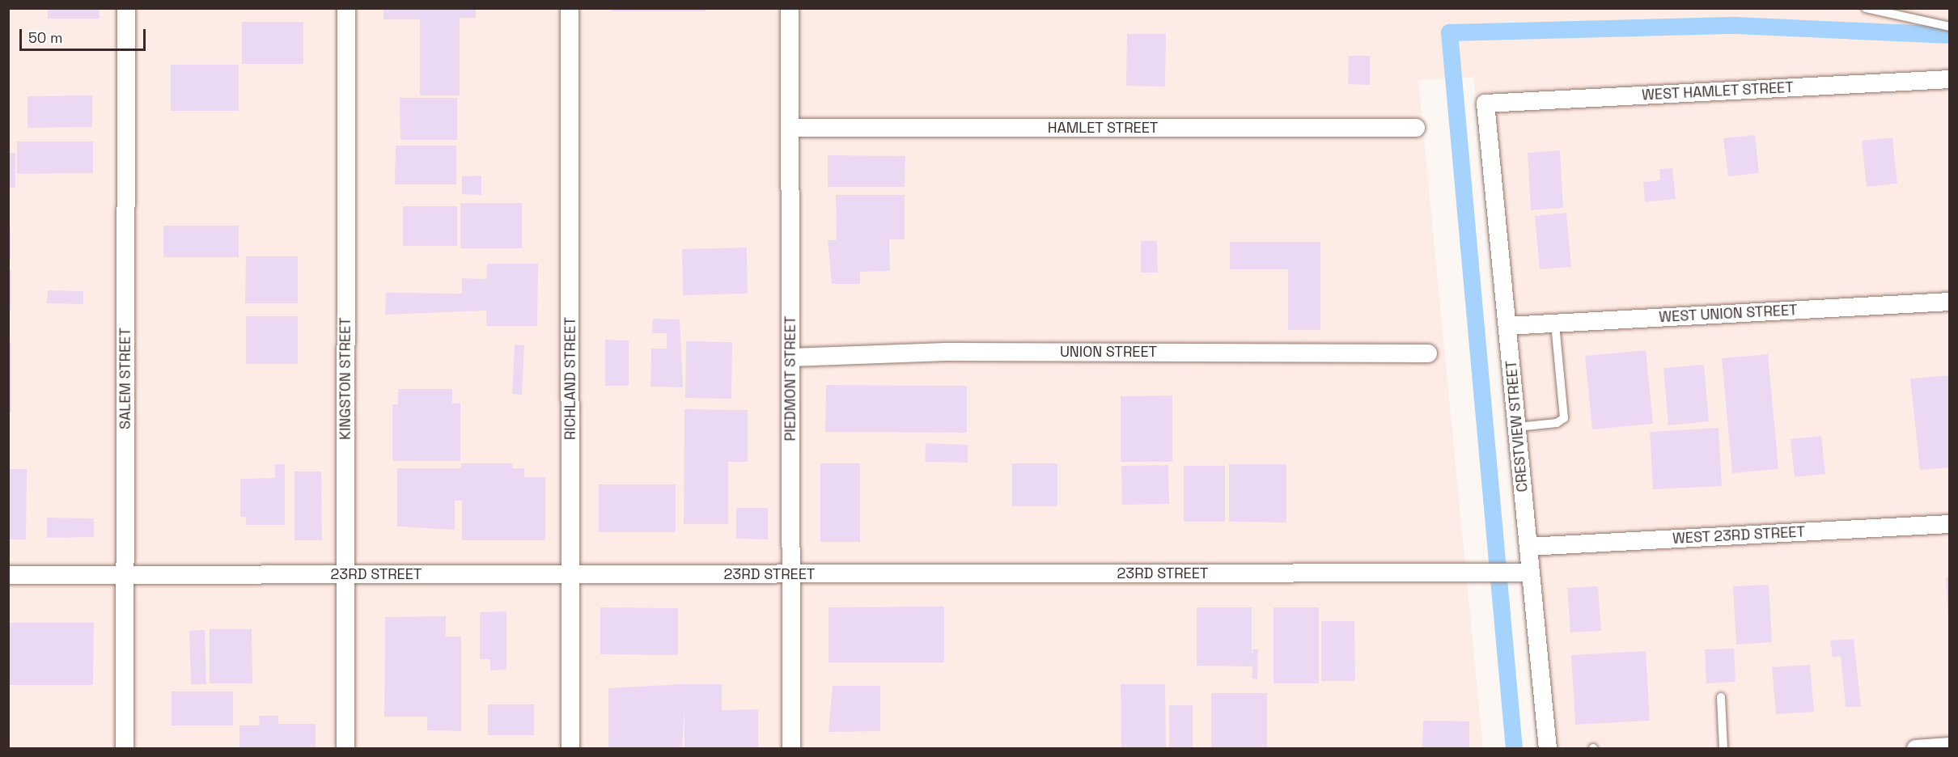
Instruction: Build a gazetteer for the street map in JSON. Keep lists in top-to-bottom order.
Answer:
{
  "streets": {
    "street": [
      "WEST HAMLET STREET",
      "HAMLET STREET",
      "WEST UNION STREET",
      "UNION STREET",
      "SALEM STREET",
      "KINGSTON STREET",
      "RICHLAND STREET",
      "PIEDMONT STREET",
      "CRESTVIEW STREET",
      "WEST 23RD STREET",
      "23RD STREET"
    ]
  },
  "crossings": [
    ["WEST HAMLET STREET", "CRESTVIEW STREET"],
    ["HAMLET STREET", "PIEDMONT STREET"],
    ["WEST UNION STREET", "CRESTVIEW STREET"],
    ["UNION STREET", "PIEDMONT STREET"],
    ["SALEM STREET", "23RD STREET"],
    ["KINGSTON STREET", "23RD STREET"],
    ["RICHLAND STREET", "23RD STREET"],
    ["PIEDMONT STREET", "23RD STREET"],
    ["CRESTVIEW STREET", "WEST 23RD STREET"],
    ["CRESTVIEW STREET", "23RD STREET"]
  ],
  "scale_bar": "50 m"
}
